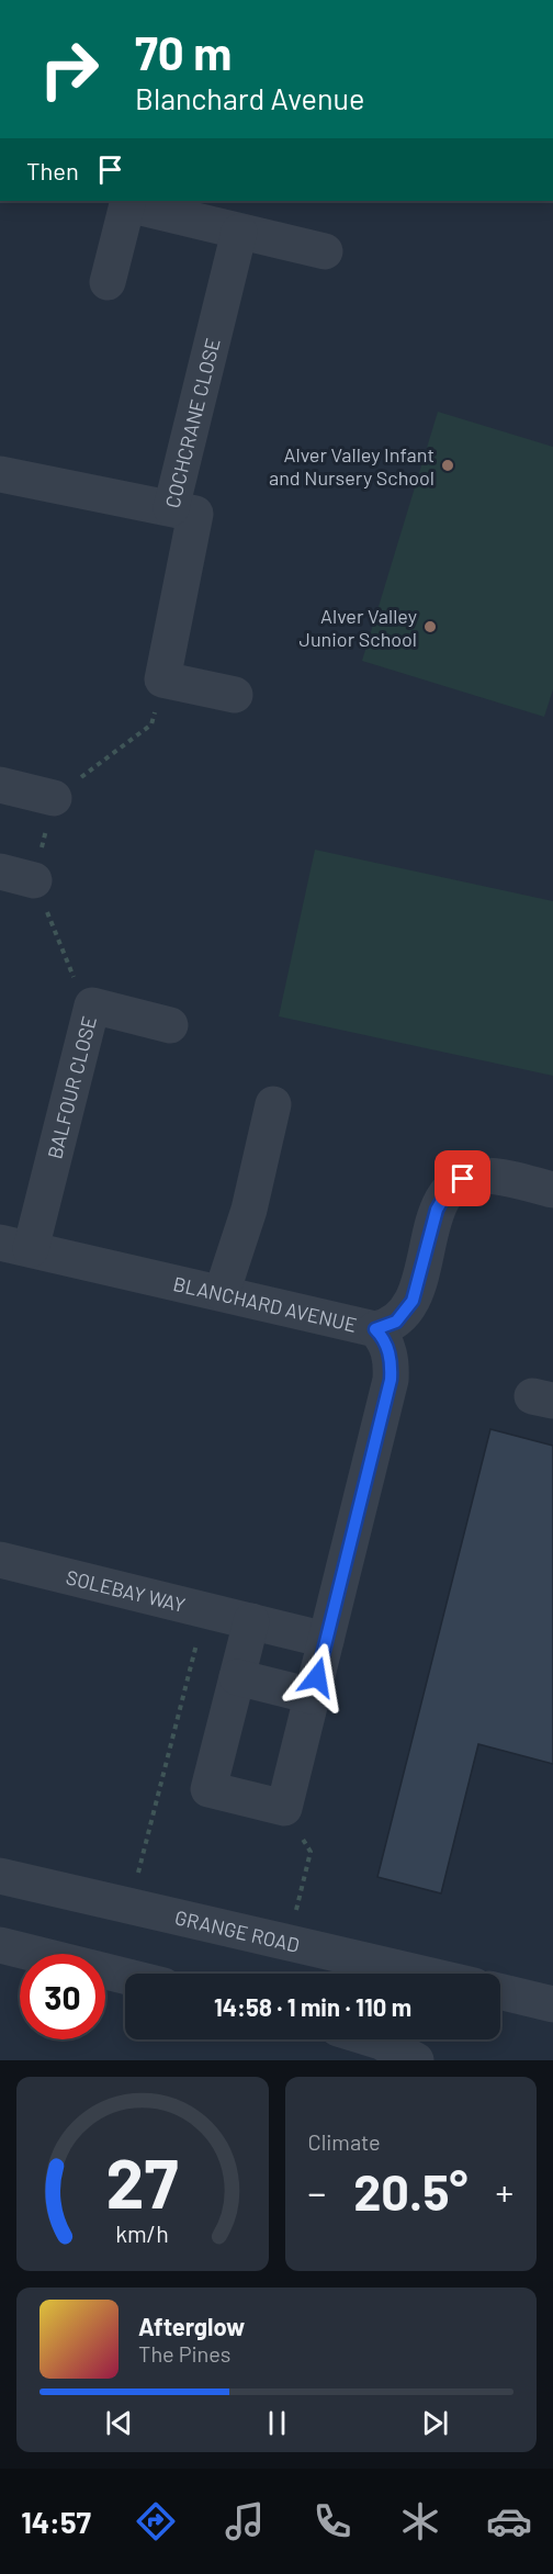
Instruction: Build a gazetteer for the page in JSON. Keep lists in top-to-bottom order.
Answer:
{
  "streets": {
    "street": [
      "COCHCRANE CLOSE",
      "BALFOUR CLOSE",
      "BLANCHARD AVENUE",
      "SOLEBAY WAY",
      "GRANGE ROAD"
    ]
  },
  "crossings": [
    ["BALFOUR CLOSE", "BLANCHARD AVENUE"]
  ],
  "places": ["Alver Valley Infant and Nursery School", "Alver Valley Junior School"],
  "page": {
    "turn": ["70 m", "Blanchard Avenue"],
    "then": "Then",
    "limit": "30",
    "trip": "14:58 · 1 min · 110 m",
    "tile": "Climate",
    "heat": ["−", "20.5°", "+"],
    "song": ["Afterglow", "The Pines"],
    "tabs": "14:57",
    "gauge": ["27", "km/h"]
  }
}
